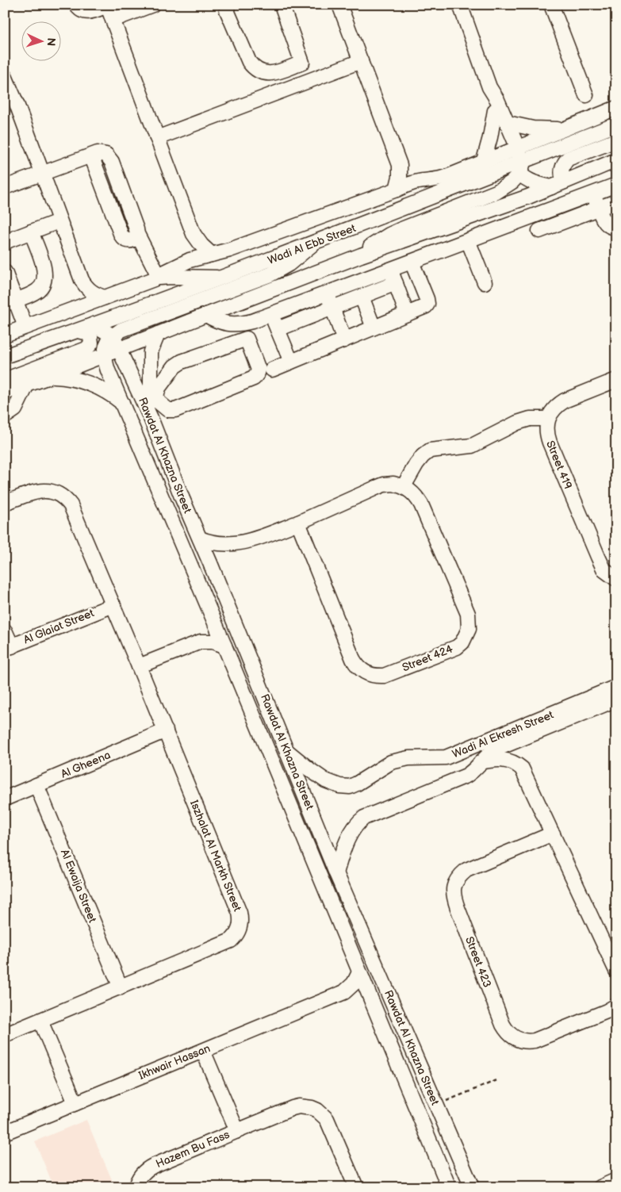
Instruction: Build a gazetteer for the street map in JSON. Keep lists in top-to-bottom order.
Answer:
{
  "streets": {
    "street": [
      "Wadi Al Ebb Street",
      "Rawdat Al Khazna Street",
      "Street 419",
      "Al Glaiat Street",
      "Street 424",
      "Wadi Al Ekresh Street",
      "Al Gheena",
      "Iszhalat Al Markh Street",
      "Al Ewaija Street",
      "Street 423",
      "Ikhwair Hassan",
      "Hazem Bu Fass"
    ]
  },
  "crossings": [
    ["Wadi Al Ebb Street", "Rawdat Al Khazna Street"],
    ["Rawdat Al Khazna Street", "Wadi Al Ekresh Street"],
    ["Rawdat Al Khazna Street", "Ikhwair Hassan"],
    ["Al Glaiat Street", "Iszhalat Al Markh Street"],
    ["Al Gheena", "Iszhalat Al Markh Street"],
    ["Al Gheena", "Al Ewaija Street"],
    ["Iszhalat Al Markh Street", "Al Ewaija Street"],
    ["Ikhwair Hassan", "Hazem Bu Fass"]
  ],
  "north": "right"
}
